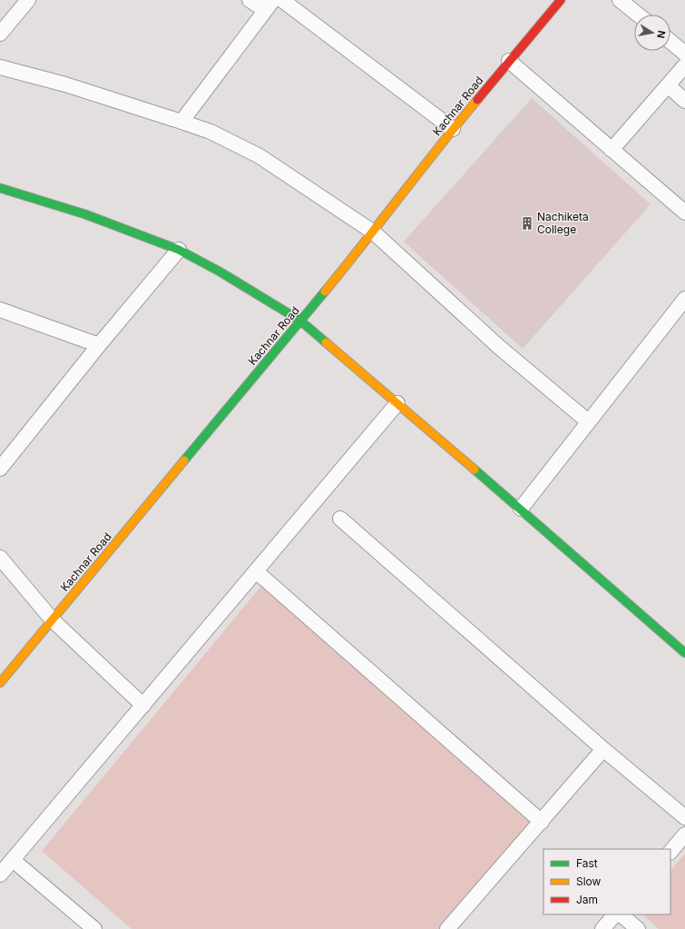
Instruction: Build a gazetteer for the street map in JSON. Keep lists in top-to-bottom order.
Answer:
{
  "streets": {
    "street": ["Kachnar Road"]
  },
  "places": {
    "building": ["Nachiketa College"]
  },
  "legend": ["Fast", "Slow", "Jam"],
  "north": "right"
}
